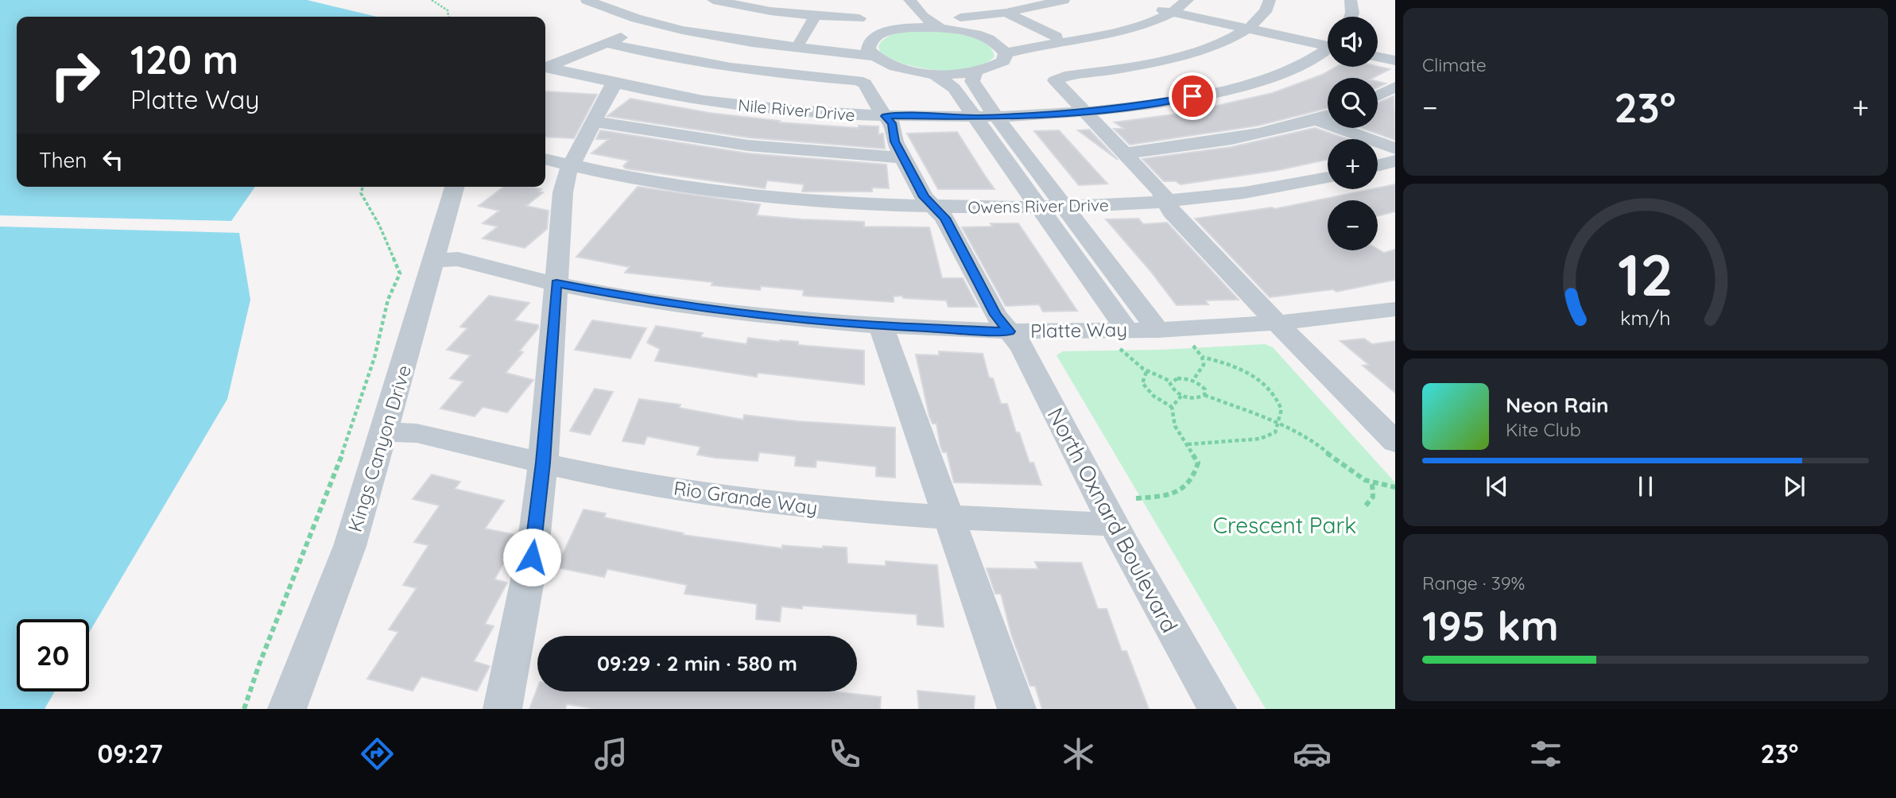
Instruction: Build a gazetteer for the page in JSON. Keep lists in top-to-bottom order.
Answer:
{
  "streets": {
    "street": [
      "Nile River Drive",
      "Owens River Drive",
      "Platte Way",
      "Kings Canyon Drive",
      "Rio Grande Way",
      "North Oxnard Boulevard"
    ]
  },
  "crossings": [
    ["Nile River Drive", "North Oxnard Boulevard"],
    ["Owens River Drive", "North Oxnard Boulevard"],
    ["Platte Way", "Kings Canyon Drive"],
    ["Platte Way", "North Oxnard Boulevard"],
    ["Kings Canyon Drive", "Rio Grande Way"],
    ["Rio Grande Way", "North Oxnard Boulevard"]
  ],
  "parks": ["Crescent Park"],
  "page": {
    "tile": [
      "Climate",
      ["Range · 39%", "195 km"]
    ],
    "map_buttons": ["+", "−"],
    "turn": ["120 m", "Platte Way"],
    "heat": ["−", "23°", "+"],
    "then": "Then",
    "song": ["Neon Rain", "Kite Club"],
    "limit": "20",
    "trip": "09:29 · 2 min · 580 m",
    "tabs": ["09:27", "23°"],
    "gauge": ["12", "km/h"]
  }
}
